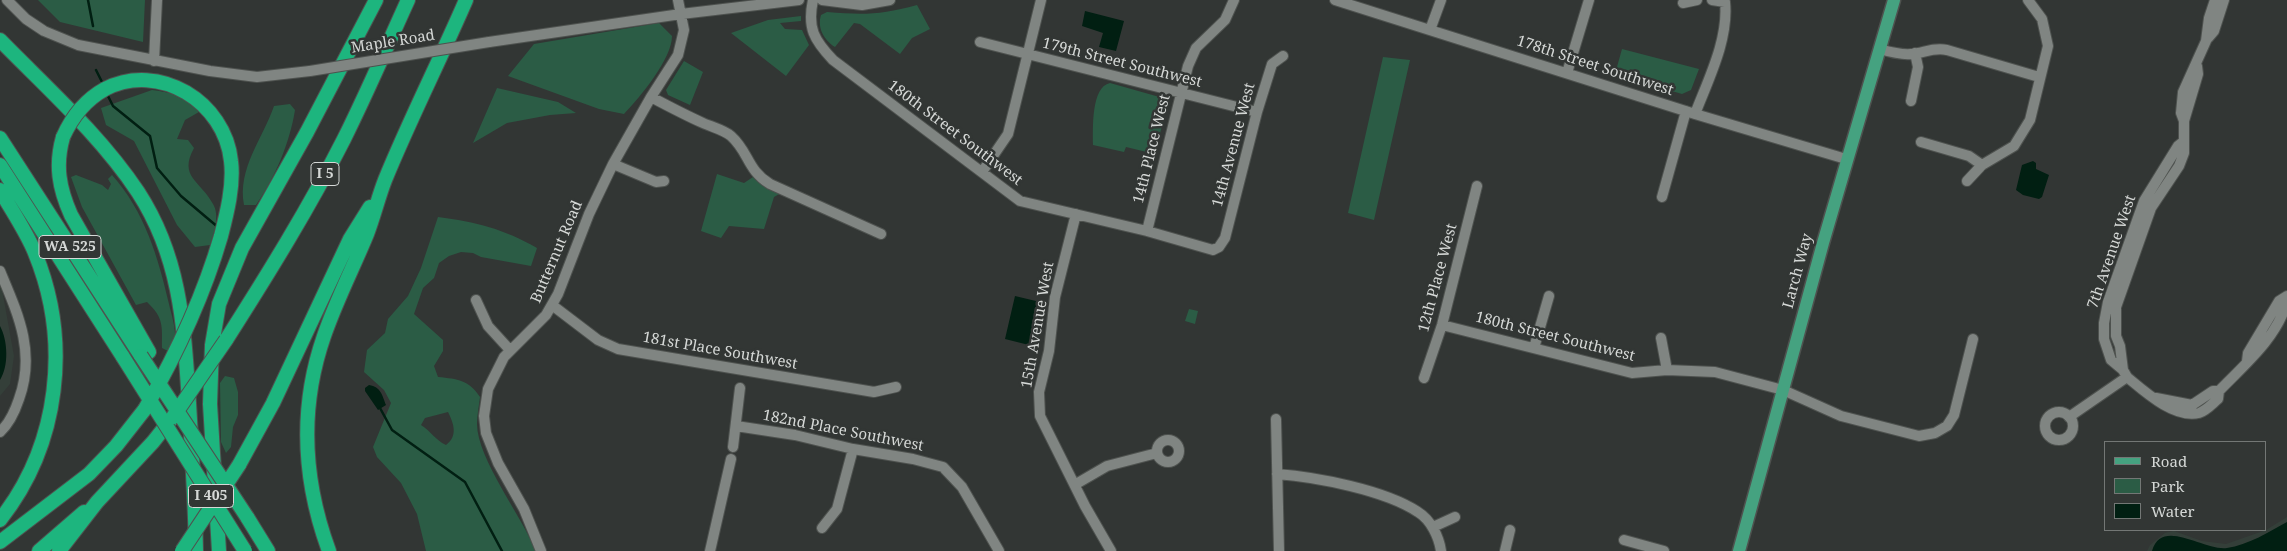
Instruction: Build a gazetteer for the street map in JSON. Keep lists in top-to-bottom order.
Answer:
{
  "streets": {
    "highway": ["I 5", "WA 525", "I 405"],
    "main road": ["Larch Way"],
    "street": [
      "Maple Road",
      "179th Street Southwest",
      "178th Street Southwest",
      "180th Street Southwest",
      "14th Avenue West",
      "14th Place West",
      "Butternut Road",
      "7th Avenue West",
      "12th Place West",
      "15th Avenue West",
      "181st Place Southwest",
      "182nd Place Southwest"
    ]
  },
  "crossings": [
    ["Maple Road", "Butternut Road"],
    ["179th Street Southwest", "14th Avenue West"],
    ["179th Street Southwest", "14th Place West"],
    ["178th Street Southwest", "Larch Way"],
    ["180th Street Southwest", "14th Avenue West"],
    ["180th Street Southwest", "14th Place West"],
    ["180th Street Southwest", "Larch Way"],
    ["180th Street Southwest", "12th Place West"],
    ["180th Street Southwest", "15th Avenue West"],
    ["WA 525", "I 405"],
    ["Butternut Road", "181st Place Southwest"]
  ],
  "legend": ["Road", "Park", "Water"]
}
